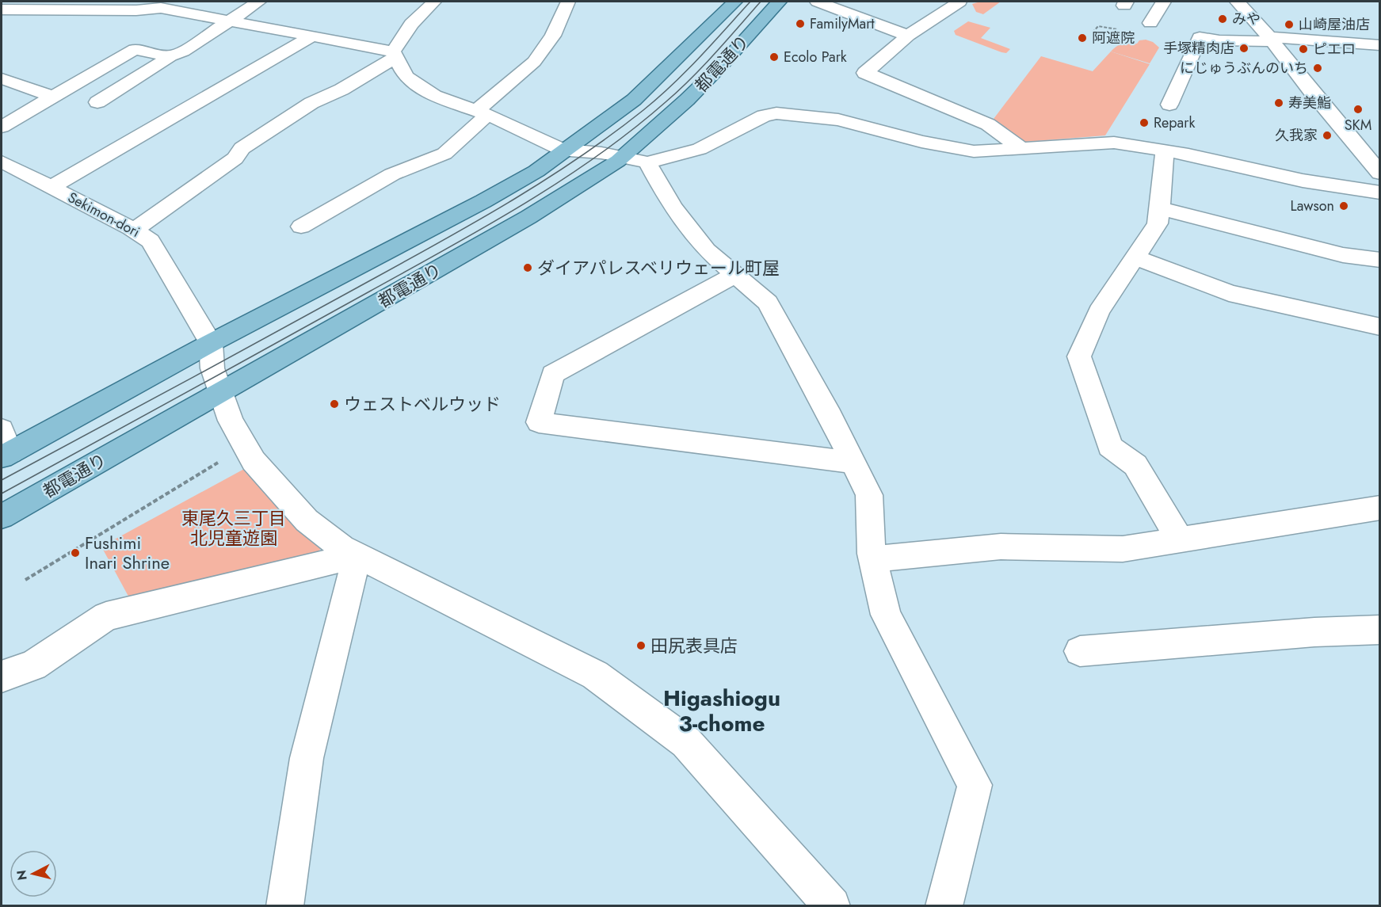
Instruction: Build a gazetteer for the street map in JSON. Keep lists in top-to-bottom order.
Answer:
{
  "streets": {
    "main road": ["都電通り"],
    "street": ["Sekimon-dori"]
  },
  "crossings": [
    ["都電通り", "Sekimon-dori"]
  ],
  "districts": ["Higashiogu 3-chome"],
  "parks": ["東尾久三丁目 北児童遊園"],
  "places": [
    "みや",
    "FamilyMart",
    "山崎屋油店",
    "阿遮院",
    "手塚精肉店",
    "ピエロ",
    "Ecolo Park",
    "にじゅうぶんのいち",
    "寿美鮨",
    "SKM",
    "Repark",
    "久我家",
    "Lawson",
    "ダイアパレスベリウェール町屋",
    "ウェストベルウッド",
    "Fushimi Inari Shrine",
    "田尻表具店"
  ],
  "north": "left"
}
